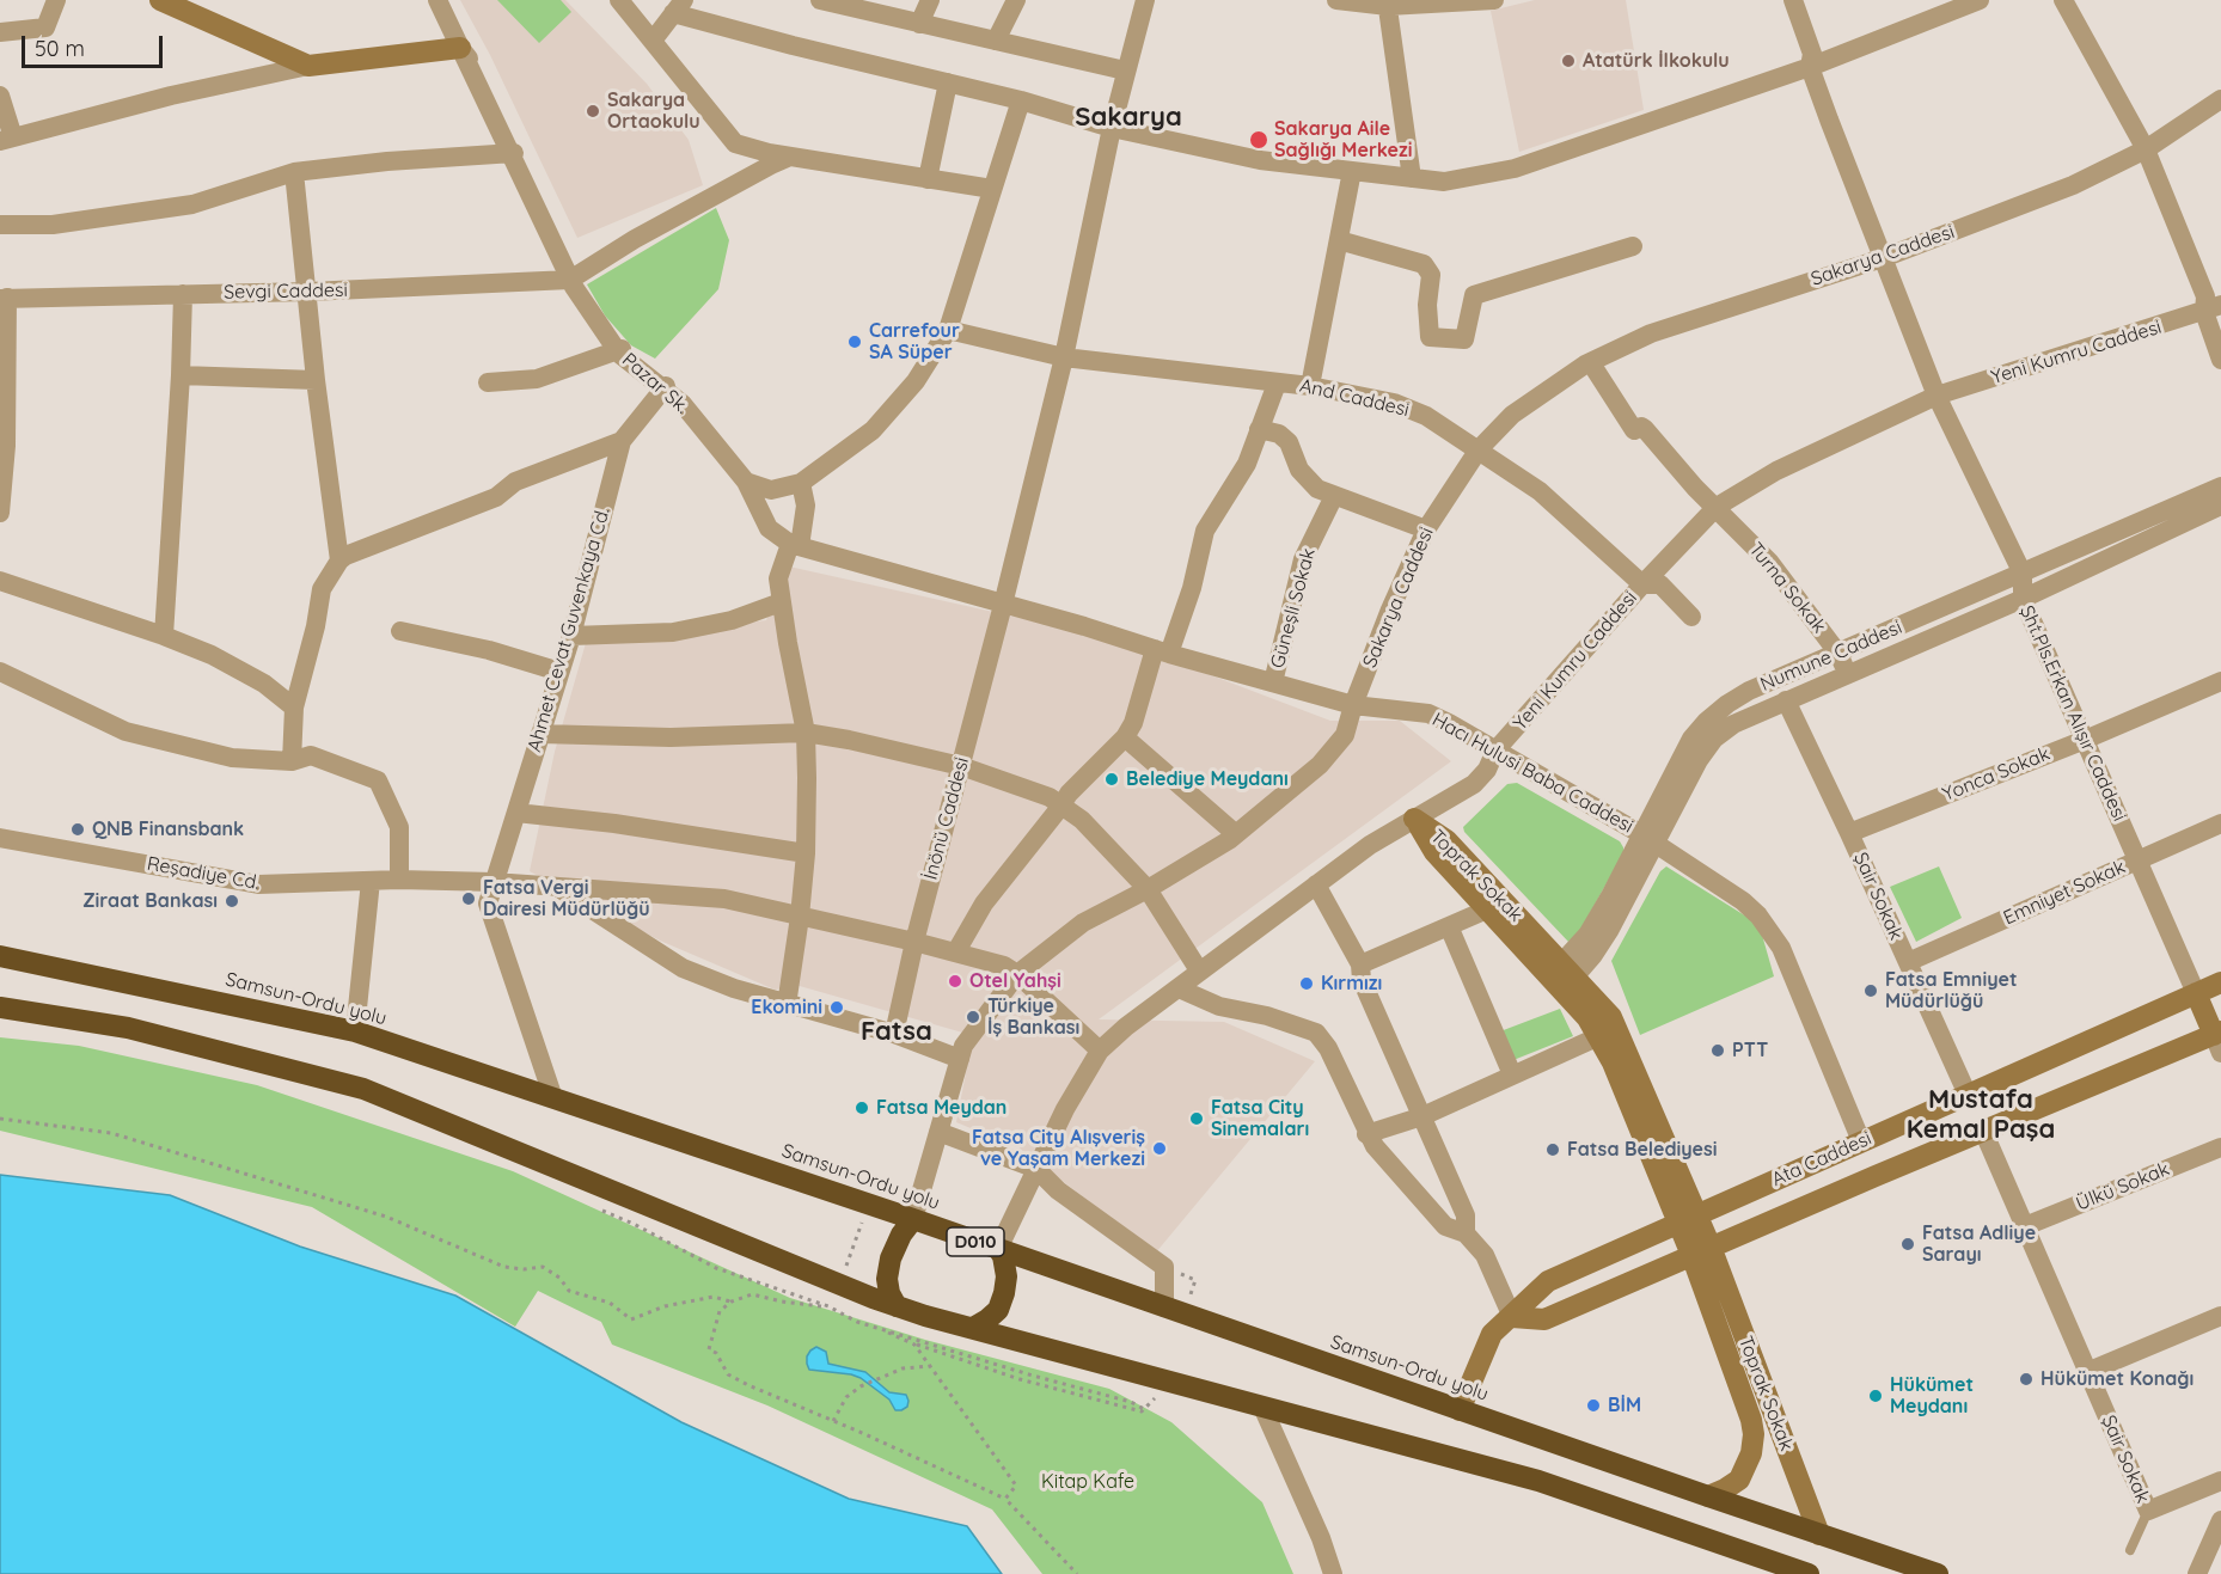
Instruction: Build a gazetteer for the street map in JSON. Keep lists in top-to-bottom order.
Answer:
{
  "streets": {
    "highway": ["Samsun-Ordu yolu", "D010"],
    "main road": ["Toprak Sokak", "Ata Caddesi"],
    "street": [
      "Sakarya Caddesi",
      "Sevgi Caddesi",
      "Yeni Kumru Caddesi",
      "Pazar Sk.",
      "And Caddesi",
      "Turna Sokak",
      "Güneşli Sokak",
      "Ahmet Cevat Guvenkaya Cd.",
      "Numune Caddesi",
      "Şht.Pls.Erkan Alışır Caddesi",
      "Hacı Hulusi Baba Caddesi",
      "Yonca Sokak",
      "İnönü Caddesi",
      "Reşadiye Cd.",
      "Emniyet Sokak",
      "Şair Sokak",
      "Ülkü Sokak"
    ]
  },
  "crossings": [
    ["Sakarya Caddesi", "Yeni Kumru Caddesi"],
    ["Sakarya Caddesi", "And Caddesi"],
    ["Sakarya Caddesi", "Turna Sokak"],
    ["Sakarya Caddesi", "Şht.Pls.Erkan Alışır Caddesi"],
    ["Sakarya Caddesi", "Hacı Hulusi Baba Caddesi"],
    ["Sakarya Caddesi", "Reşadiye Cd."],
    ["Sakarya Caddesi", "Samsun-Ordu yolu"],
    ["Sevgi Caddesi", "Pazar Sk."],
    ["Yeni Kumru Caddesi", "And Caddesi"],
    ["Yeni Kumru Caddesi", "Turna Sokak"],
    ["Yeni Kumru Caddesi", "Şht.Pls.Erkan Alışır Caddesi"],
    ["Yeni Kumru Caddesi", "Hacı Hulusi Baba Caddesi"],
    ["Yeni Kumru Caddesi", "Reşadiye Cd."],
    ["Yeni Kumru Caddesi", "Toprak Sokak"],
    ["Yeni Kumru Caddesi", "Samsun-Ordu yolu"],
    ["Pazar Sk.", "Ahmet Cevat Guvenkaya Cd."],
    ["Pazar Sk.", "Hacı Hulusi Baba Caddesi"],
    ["Pazar Sk.", "İnönü Caddesi"],
    ["And Caddesi", "İnönü Caddesi"],
    ["Turna Sokak", "Numune Caddesi"],
    ["Güneşli Sokak", "Hacı Hulusi Baba Caddesi"],
    ["Ahmet Cevat Guvenkaya Cd.", "Reşadiye Cd."],
    ["Ahmet Cevat Guvenkaya Cd.", "Samsun-Ordu yolu"],
    ["Numune Caddesi", "Şht.Pls.Erkan Alışır Caddesi"],
    ["Numune Caddesi", "Hacı Hulusi Baba Caddesi"],
    ["Numune Caddesi", "Toprak Sokak"],
    ["Numune Caddesi", "Şair Sokak"],
    ["Şht.Pls.Erkan Alışır Caddesi", "Yonca Sokak"],
    ["Şht.Pls.Erkan Alışır Caddesi", "Emniyet Sokak"],
    ["Şht.Pls.Erkan Alışır Caddesi", "Ata Caddesi"],
    ["Hacı Hulusi Baba Caddesi", "İnönü Caddesi"],
    ["Hacı Hulusi Baba Caddesi", "Ata Caddesi"],
    ["Yonca Sokak", "Şair Sokak"],
    ["İnönü Caddesi", "Reşadiye Cd."],
    ["Toprak Sokak", "Samsun-Ordu yolu"],
    ["Toprak Sokak", "Ata Caddesi"],
    ["Emniyet Sokak", "Şair Sokak"],
    ["Şair Sokak", "Ata Caddesi"],
    ["Şair Sokak", "Ülkü Sokak"],
    ["Samsun-Ordu yolu", "Ata Caddesi"]
  ],
  "districts": ["Sakarya", "Fatsa", "Mustafa Kemal Paşa"],
  "parks": ["Kitap Kafe"],
  "places": [
    "Atatürk İlkokulu",
    "Sakarya Ortaokulu",
    "Sakarya Aile Sağlığı Merkezi",
    "Carrefour SA Süper",
    "Belediye Meydanı",
    "QNB Finansbank",
    "Fatsa Vergi Dairesi Müdürlüğü",
    "Ziraat Bankası",
    "Otel Yahşi",
    "Kırmızı",
    "Fatsa Emniyet Müdürlüğü",
    "Ekomini",
    "Türkiye İş Bankası",
    "PTT",
    "Fatsa Meydan",
    "Fatsa City Sinemaları",
    "Fatsa City Alışveriş ve Yaşam Merkezi",
    "Fatsa Belediyesi",
    "Fatsa Adliye Sarayı",
    "Hükümet Konağı",
    "Hükümet Meydanı",
    "BİM"
  ],
  "scale_bar": "50 m"
}
